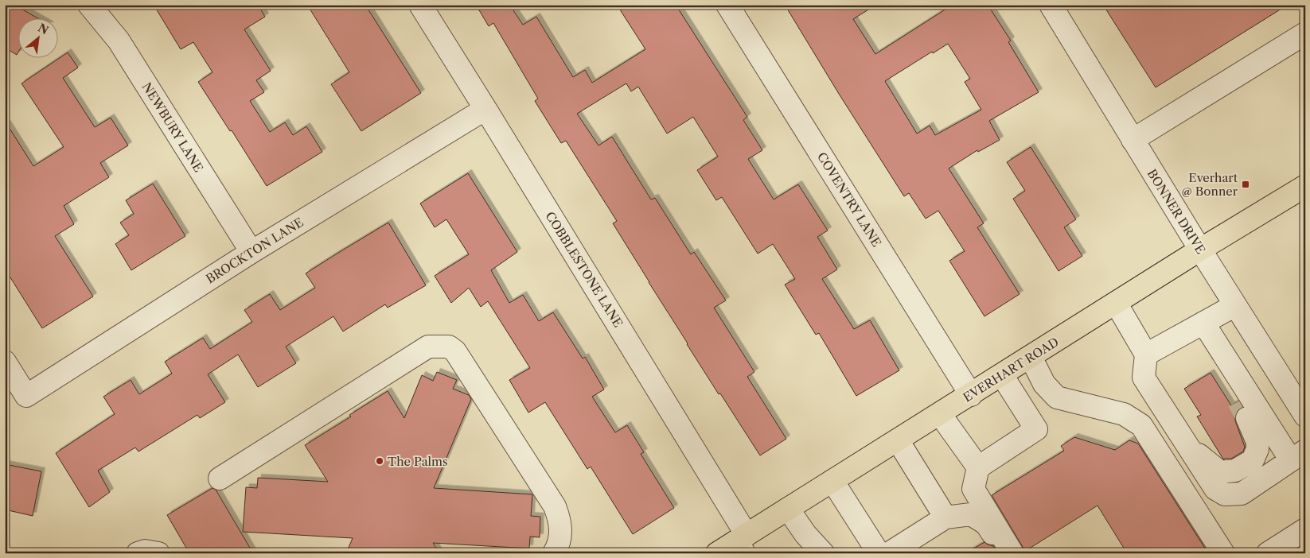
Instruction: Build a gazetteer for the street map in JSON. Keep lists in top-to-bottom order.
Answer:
{
  "streets": {
    "main road": ["EVERHART ROAD"],
    "street": [
      "NEWBURY LANE",
      "COVENTRY LANE",
      "BONNER DRIVE",
      "BROCKTON LANE",
      "COBBLESTONE LANE"
    ]
  },
  "crossings": [
    ["NEWBURY LANE", "BROCKTON LANE"],
    ["COVENTRY LANE", "EVERHART ROAD"],
    ["BONNER DRIVE", "EVERHART ROAD"],
    ["BROCKTON LANE", "COBBLESTONE LANE"],
    ["COBBLESTONE LANE", "EVERHART ROAD"]
  ],
  "places": {
    "transit": ["Everhart @ Bonner"],
    "other": ["The Palms"]
  },
  "north": "top right"
}
